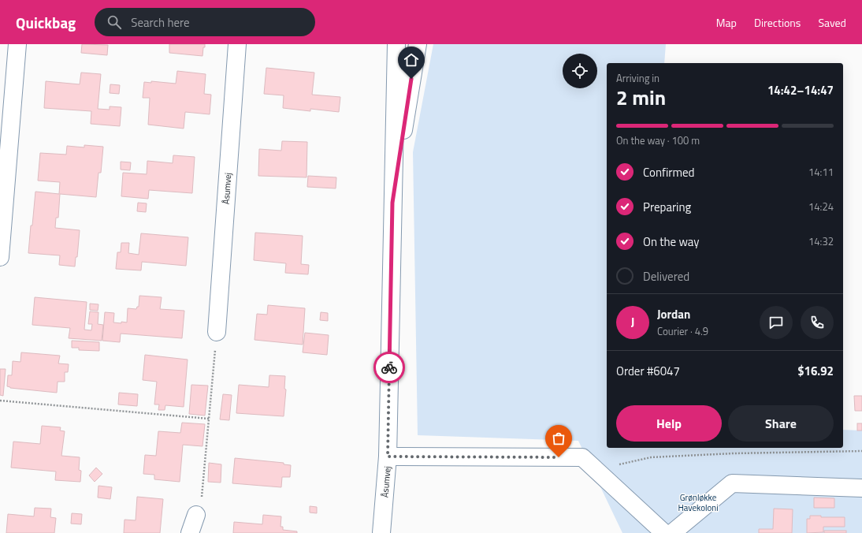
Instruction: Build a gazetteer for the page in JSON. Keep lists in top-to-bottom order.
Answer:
{
  "streets": {
    "street": ["Åsumvej"]
  },
  "parks": ["Grønløkke Havekoloni"],
  "page": {
    "header": "Quickbag",
    "search": "Search here",
    "nav": ["Map", "Directions", "Saved"],
    "heading": ["2 min", "Arriving in", "14:42–14:47"],
    "panel": [
      "Jordan",
      "Courier · 4.9",
      "Order #6047",
      "$16.92"
    ],
    "bar": "On the way · 100 m",
    "list": [
      ["Confirmed", "14:11"],
      ["Preparing", "14:24"],
      ["On the way", "14:32"],
      "Delivered"
    ],
    "round": "J",
    "buttons": ["Help", "Share"]
  }
}
